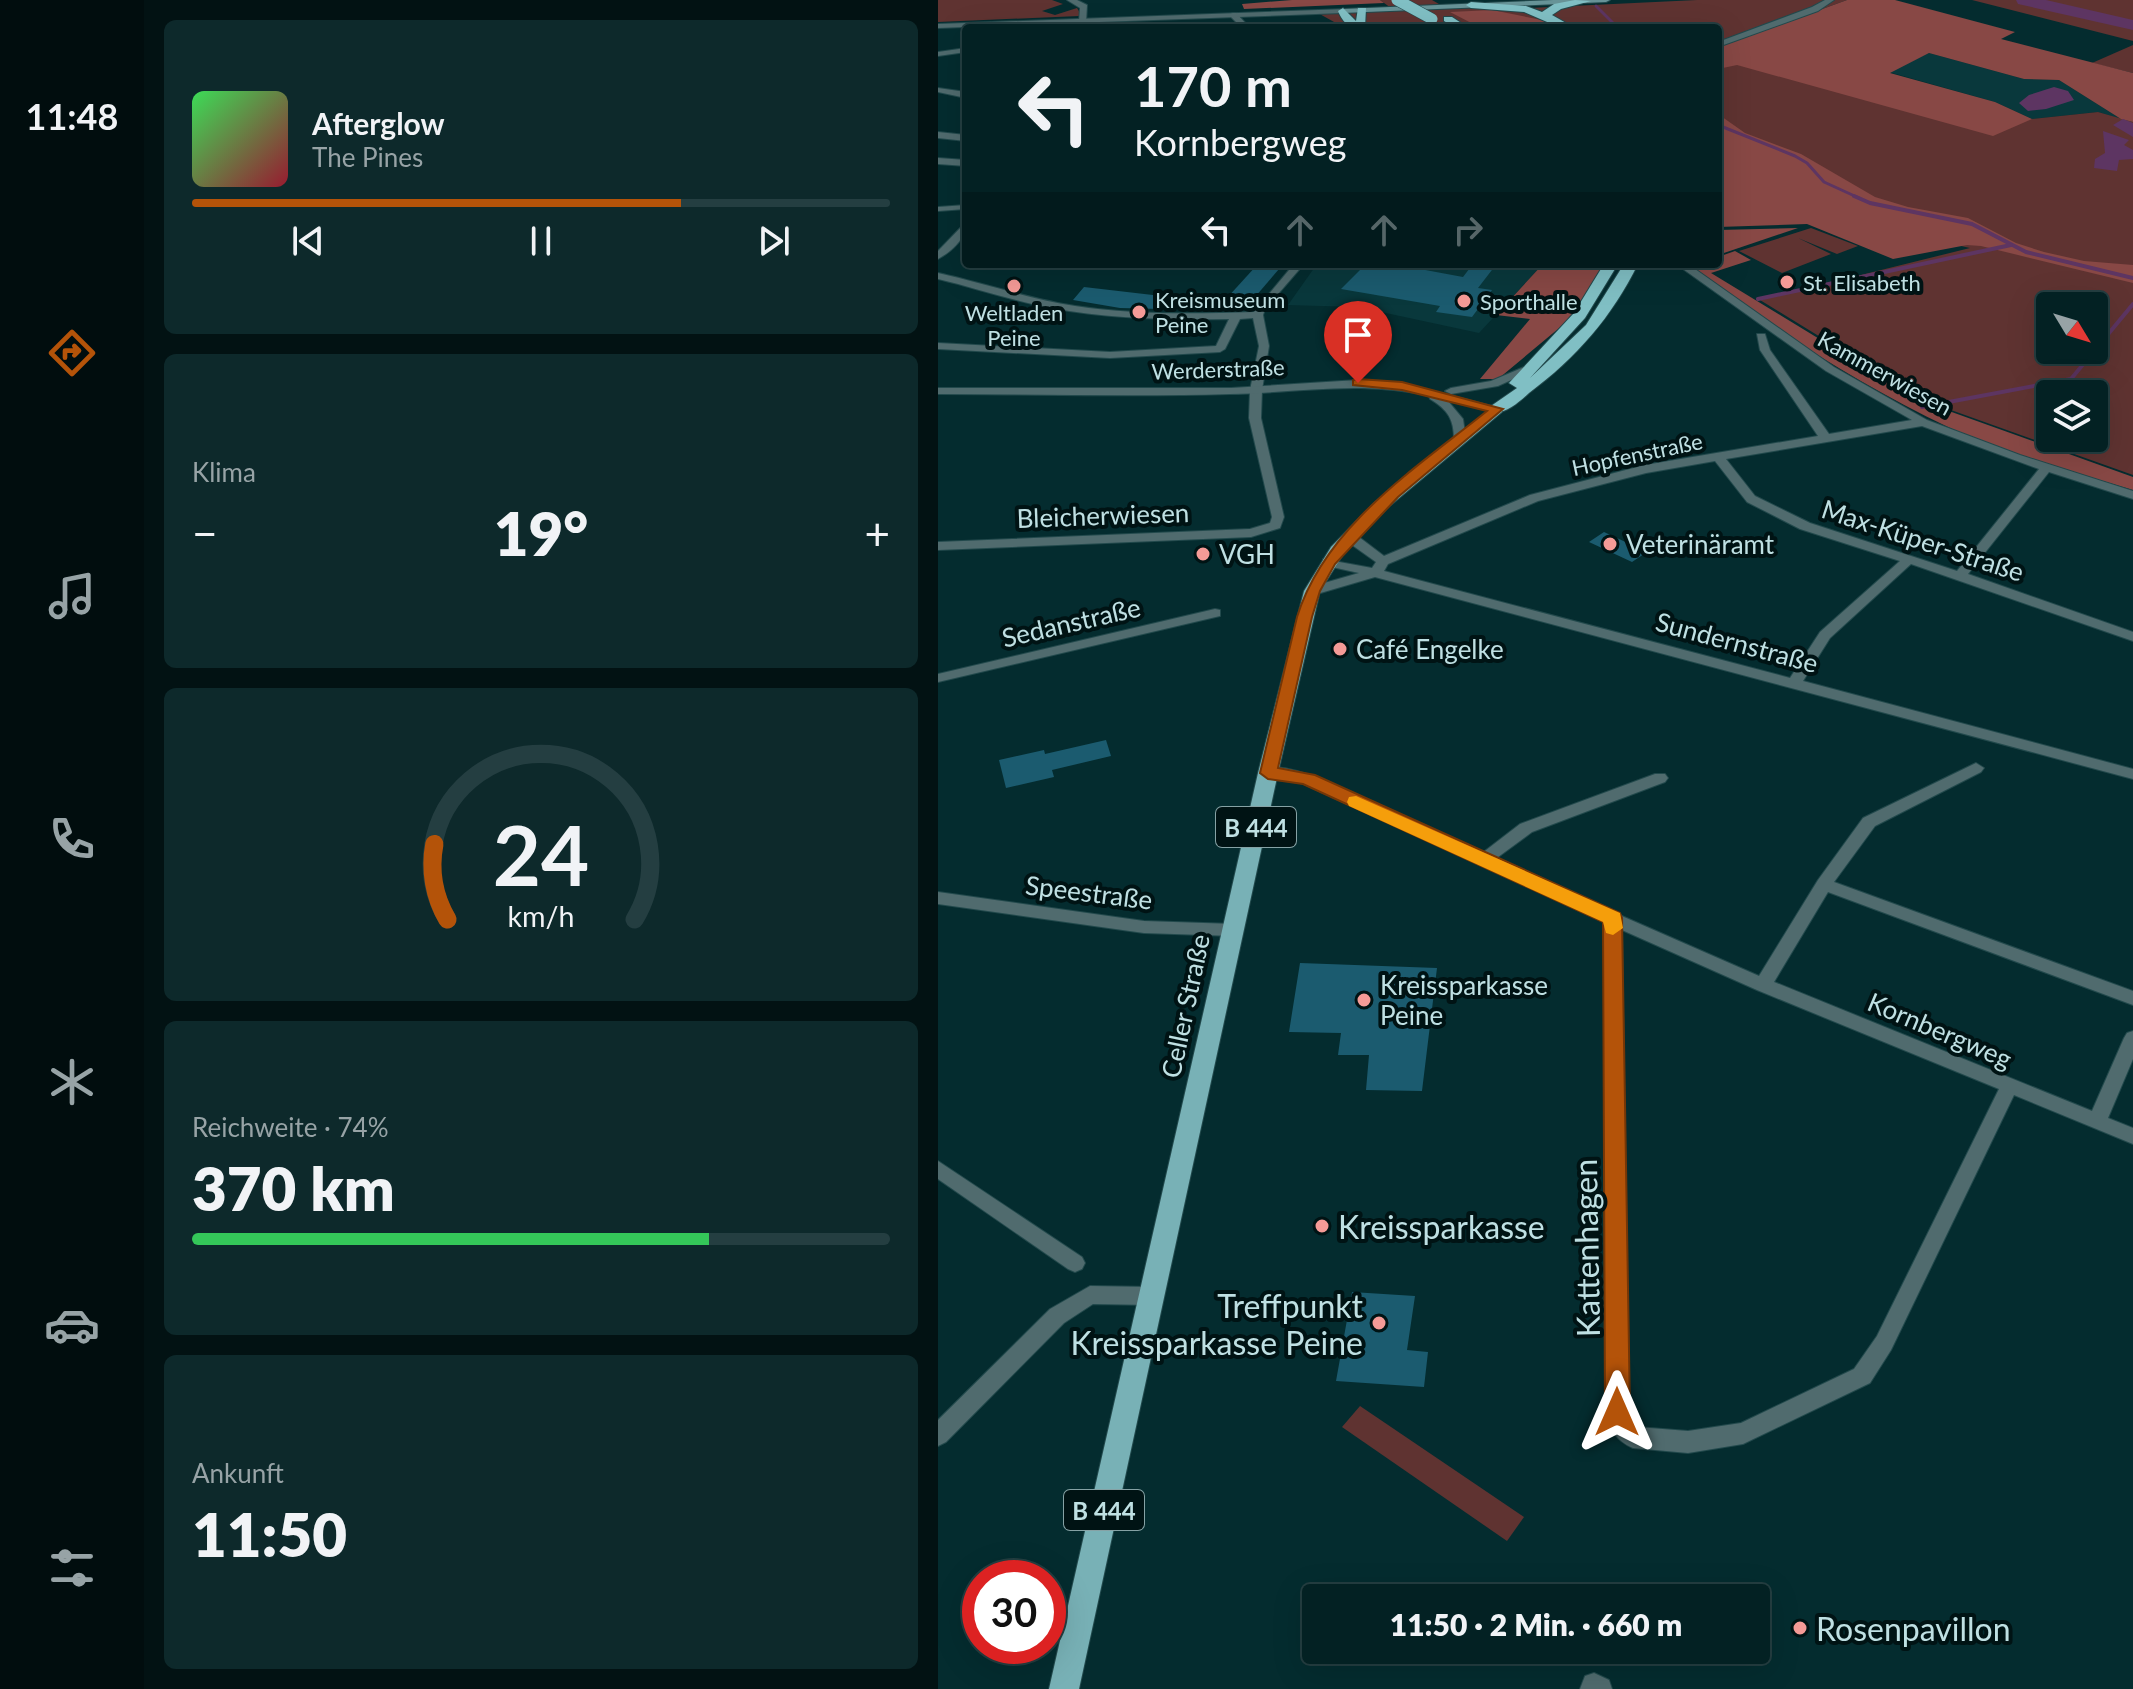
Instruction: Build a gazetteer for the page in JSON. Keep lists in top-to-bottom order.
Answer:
{
  "streets": {
    "highway": ["B 444"],
    "main road": ["Celler Straße"],
    "street": [
      "Werderstraße",
      "Kammerwiesen",
      "Hopfenstraße",
      "Bleicherwiesen",
      "Max-Küper-Straße",
      "Sedanstraße",
      "Sundernstraße",
      "Speestraße",
      "Kornbergweg",
      "Kattenhagen"
    ]
  },
  "crossings": [
    ["Werderstraße", "Bleicherwiesen"],
    ["Werderstraße", "B 444"],
    ["Werderstraße", "Celler Straße"],
    ["Kammerwiesen", "Hopfenstraße"],
    ["Hopfenstraße", "Max-Küper-Straße"],
    ["Hopfenstraße", "Sundernstraße"],
    ["Hopfenstraße", "Celler Straße"],
    ["Sundernstraße", "Celler Straße"],
    ["B 444", "Celler Straße"],
    ["Speestraße", "Celler Straße"],
    ["Celler Straße", "Kornbergweg"],
    ["Kornbergweg", "Kattenhagen"]
  ],
  "places": [
    "St. Elisabeth",
    "Weltladen Peine",
    "Sporthalle",
    "Kreismuseum Peine",
    "Veterinäramt",
    "VGH",
    "Café Engelke",
    "Kreissparkasse Peine",
    "Kreissparkasse",
    "Treffpunkt Kreissparkasse Peine",
    "Rosenpavillon"
  ],
  "north": "bottom right",
  "page": {
    "tabs": "11:48",
    "turn": ["170 m", "Kornbergweg"],
    "song": ["Afterglow", "The Pines"],
    "tile": [
      "Klima",
      ["Reichweite · 74%", "370 km"],
      ["Ankunft", "11:50"]
    ],
    "heat": ["−", "19°", "+"],
    "limit": "30",
    "trip": "11:50 · 2 Min. · 660 m",
    "gauge": ["24", "km/h"]
  }
}
